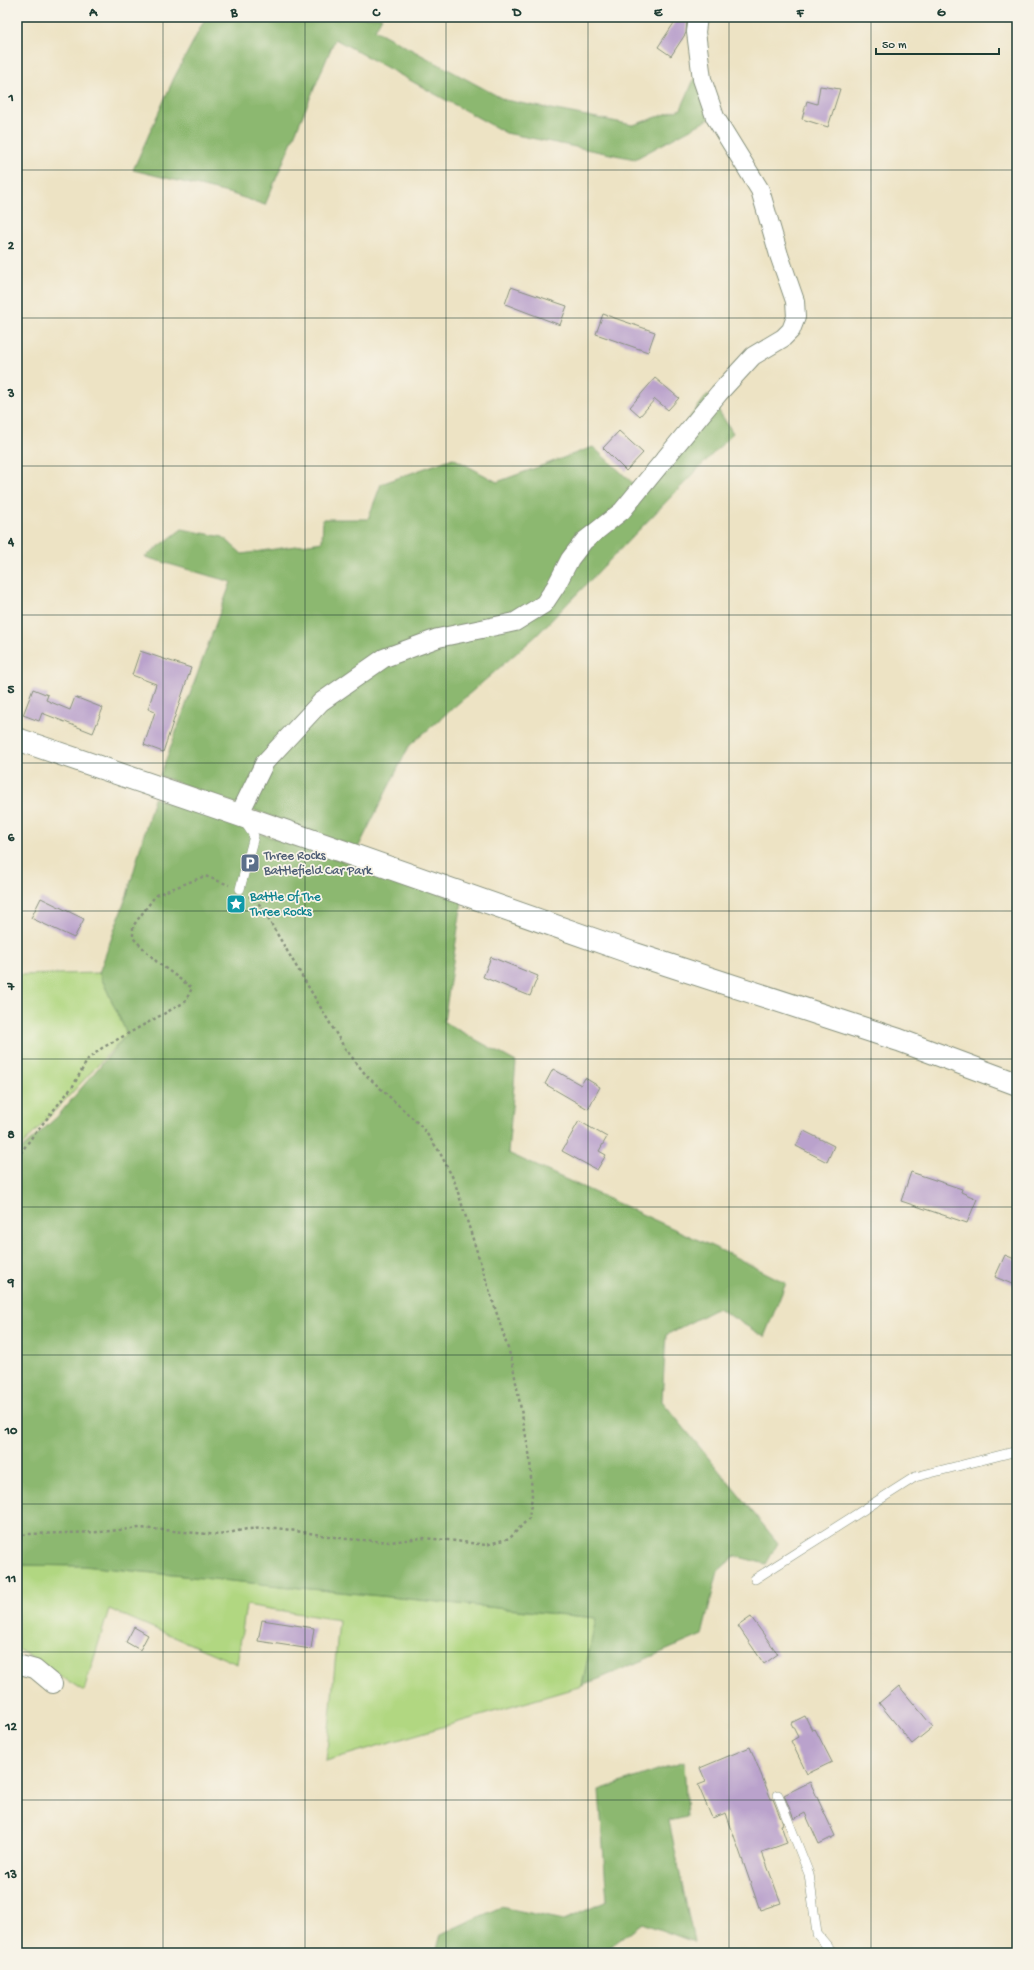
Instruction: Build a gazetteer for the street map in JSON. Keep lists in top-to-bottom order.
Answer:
{
  "places": {
    "parking": ["Three Rocks Battlefield Car Park"],
    "place": ["Battle Of The Three Rocks"]
  },
  "scale_bar": "50 m",
  "grid": {
    "columns": [
      "A",
      "B",
      "C",
      "D",
      "E",
      "F",
      "G"
    ],
    "rows": [
      "1",
      "2",
      "3",
      "4",
      "5",
      "6",
      "7",
      "8",
      "9",
      "10",
      "11",
      "12",
      "13"
    ]
  }
}
